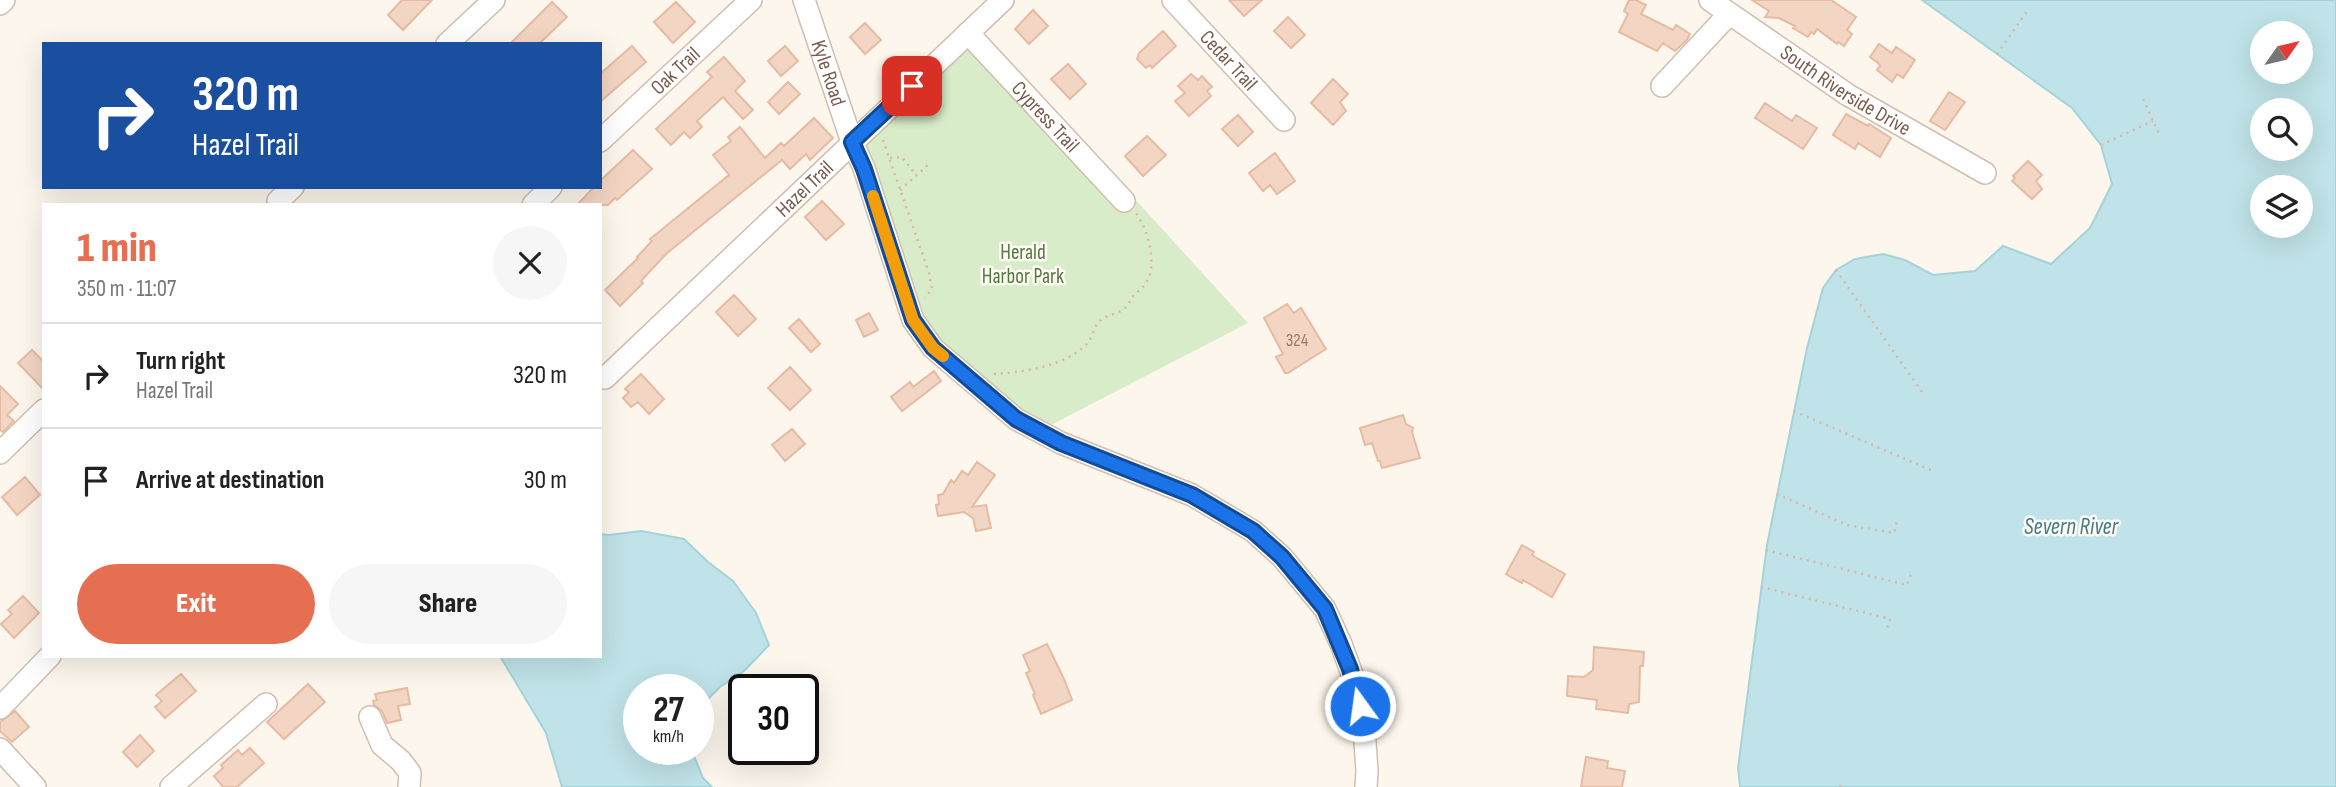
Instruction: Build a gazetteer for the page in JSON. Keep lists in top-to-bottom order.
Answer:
{
  "streets": {
    "street": [
      "Cedar Trail",
      "Oak Trail",
      "Kyle Road",
      "South Riverside Drive",
      "Cypress Trail",
      "Hazel Trail"
    ]
  },
  "crossings": [
    ["Kyle Road", "Hazel Trail"],
    ["Cypress Trail", "Hazel Trail"]
  ],
  "water": ["Severn River"],
  "parks": ["Herald Harbor Park"],
  "house_numbers": ["324"],
  "north": "top right",
  "page": {
    "turn": ["320 m", "Hazel Trail"],
    "heading": ["1 min", "350 m · 11:07"],
    "list": [
      {
        "name": "Turn right",
        "note": "Hazel Trail",
        "value": "320 m"
      },
      {
        "name": "Arrive at destination",
        "value": "30 m"
      }
    ],
    "buttons": ["Exit", "Share"],
    "speed": "27 km/h",
    "limit": "30"
  }
}
